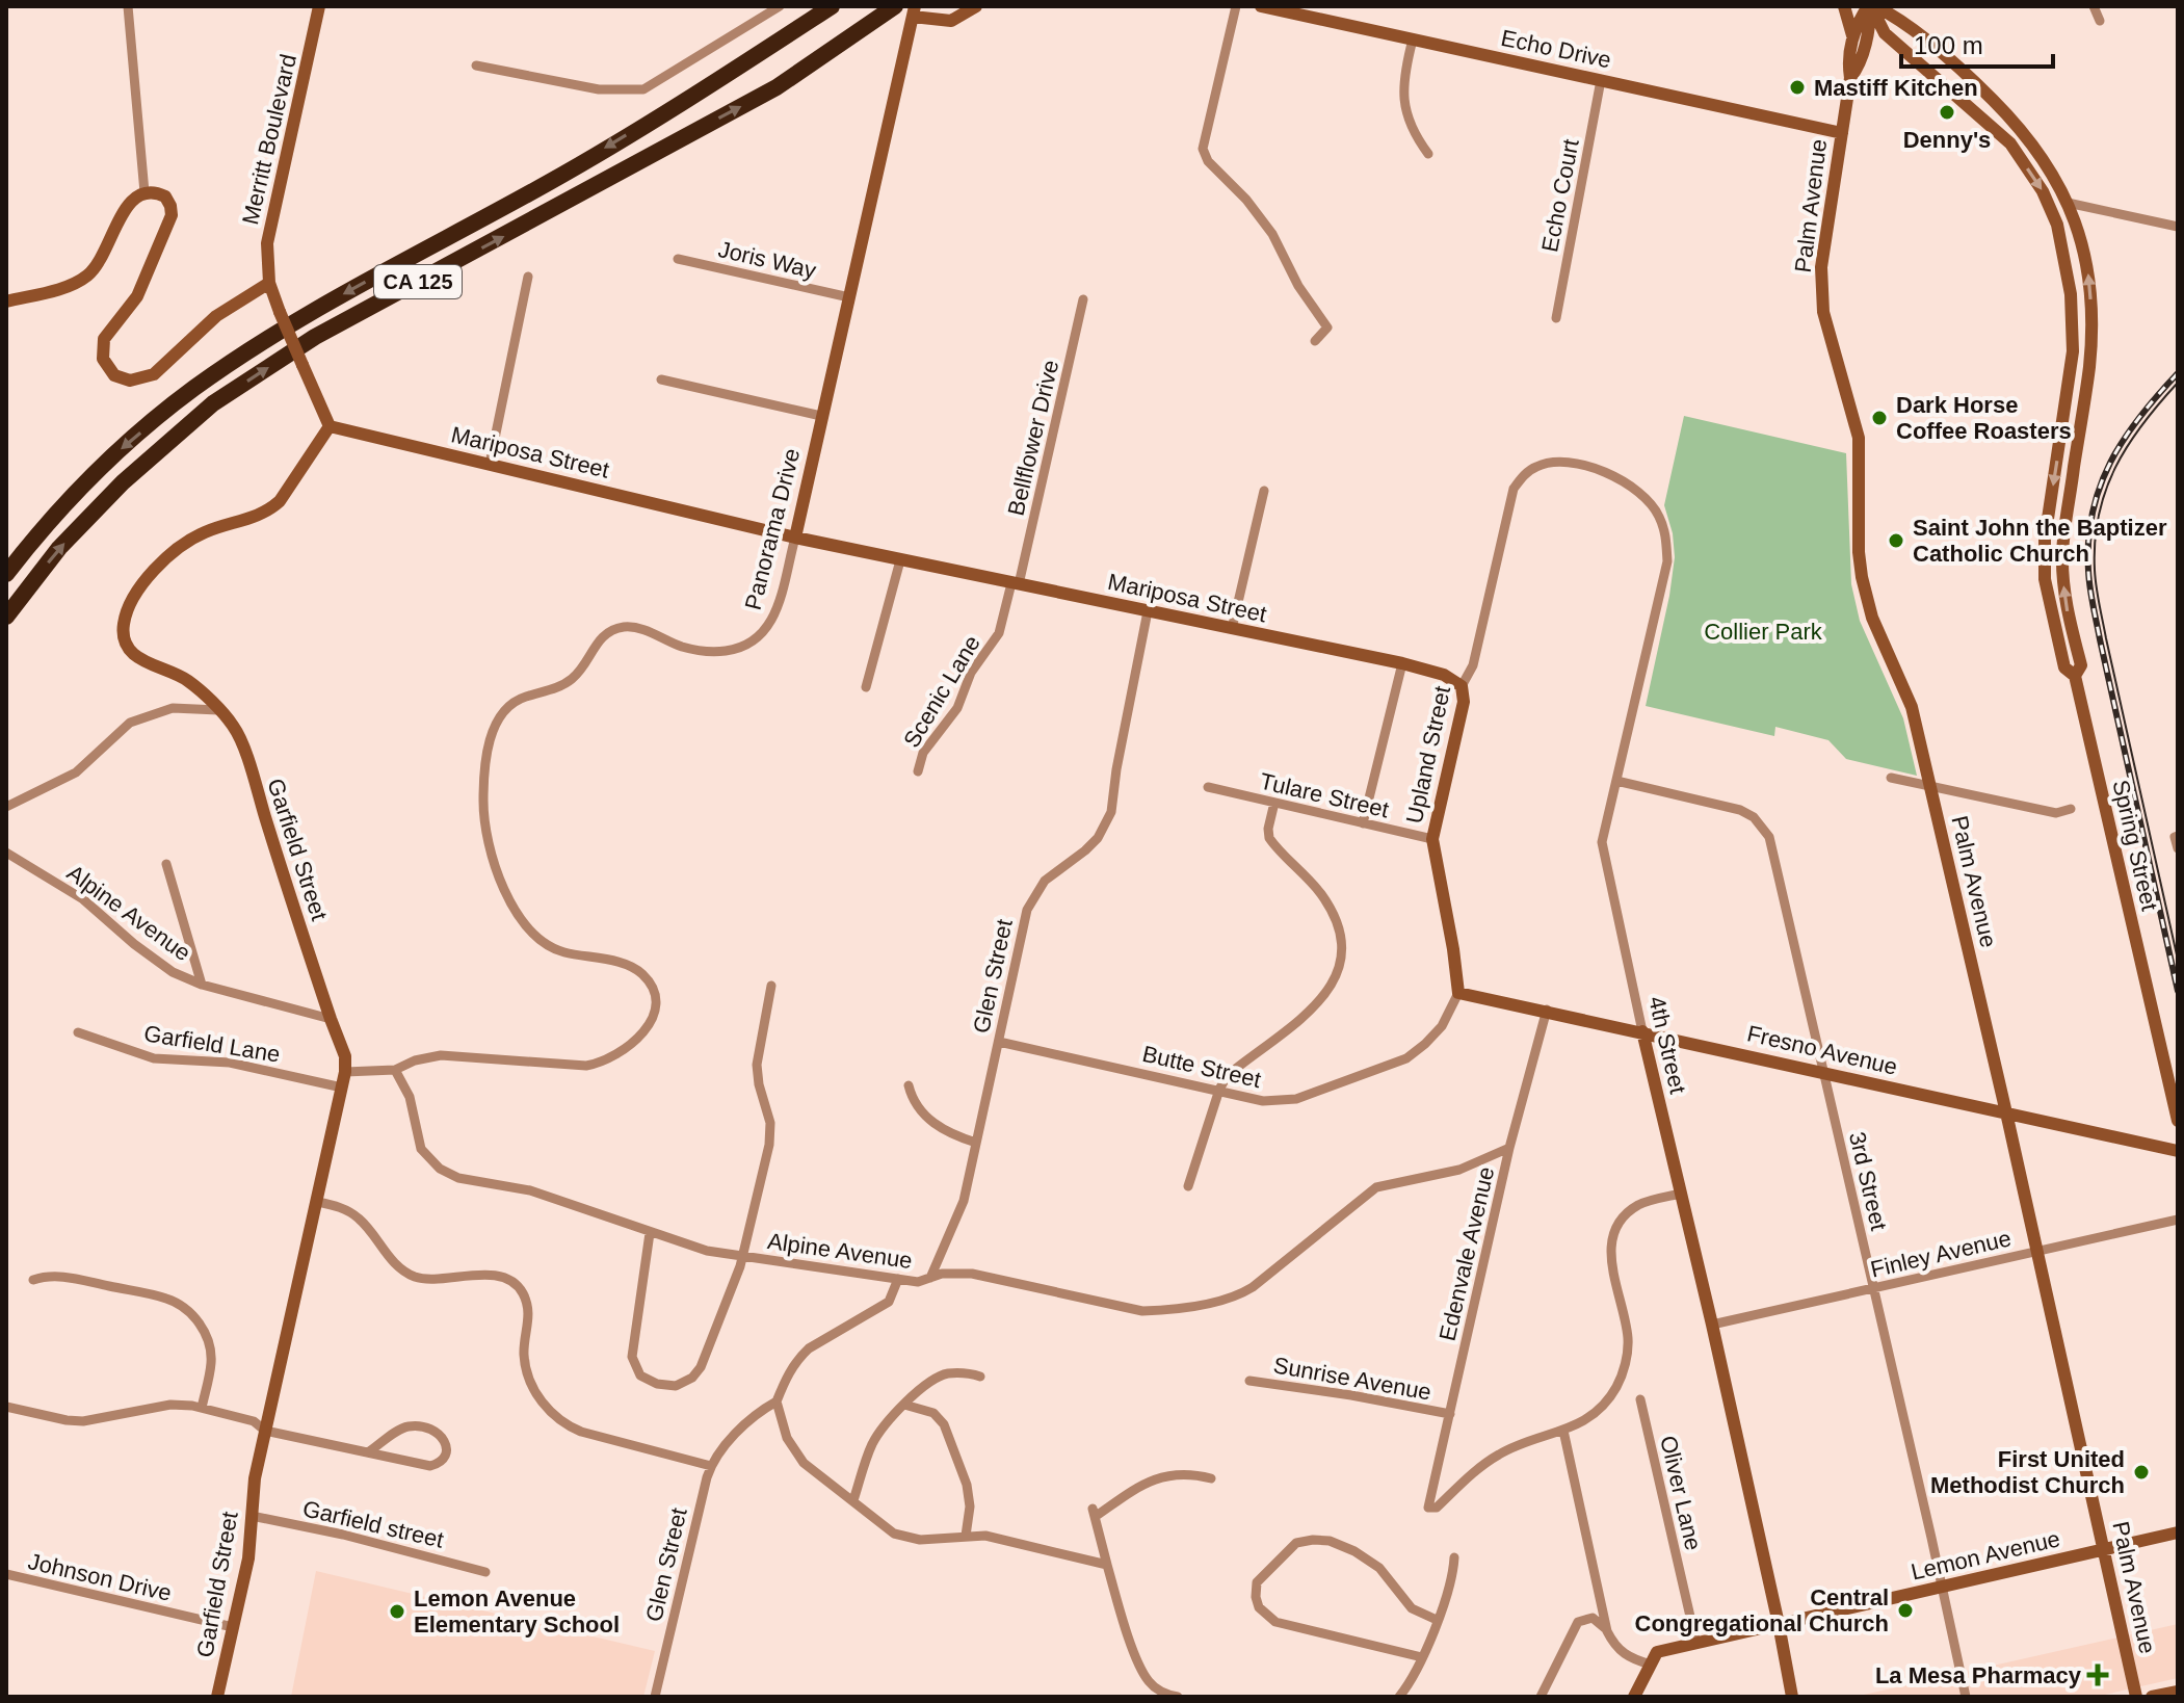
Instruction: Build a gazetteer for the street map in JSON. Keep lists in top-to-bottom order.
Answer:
{
  "streets": {
    "highway": ["CA 125"],
    "street": [
      "Echo Drive",
      "Merritt Boulevard",
      "Echo Court",
      "Palm Avenue",
      "Joris Way",
      "Bellflower Drive",
      "Mariposa Street",
      "Panorama Drive",
      "Scenic Lane",
      "Upland Street",
      "Tulare Street",
      "Spring Street",
      "Garfield Street",
      "Alpine Avenue",
      "Glen Street",
      "Garfield Lane",
      "4th Street",
      "Fresno Avenue",
      "Butte Street",
      "3rd Street",
      "Edenvale Avenue",
      "Finley Avenue",
      "Sunrise Avenue",
      "Oliver Lane",
      "Garfield street",
      "Lemon Avenue",
      "Johnson Drive"
    ]
  },
  "crossings": [
    ["Echo Drive", "Echo Court"],
    ["Echo Drive", "Palm Avenue"],
    ["Palm Avenue", "Spring Street"],
    ["Palm Avenue", "Fresno Avenue"],
    ["Palm Avenue", "Finley Avenue"],
    ["Palm Avenue", "Lemon Avenue"],
    ["Joris Way", "Panorama Drive"],
    ["Bellflower Drive", "Mariposa Street"],
    ["Bellflower Drive", "Scenic Lane"],
    ["Mariposa Street", "Panorama Drive"],
    ["Mariposa Street", "Scenic Lane"],
    ["Mariposa Street", "Upland Street"],
    ["Mariposa Street", "Garfield Street"],
    ["Mariposa Street", "Glen Street"],
    ["Panorama Drive", "Alpine Avenue"],
    ["Upland Street", "Tulare Street"],
    ["Upland Street", "4th Street"],
    ["Upland Street", "Fresno Avenue"],
    ["Upland Street", "Butte Street"],
    ["Garfield Street", "Alpine Avenue"],
    ["Garfield Street", "Garfield Lane"],
    ["Garfield Street", "Garfield street"],
    ["Garfield Street", "Johnson Drive"],
    ["Alpine Avenue", "Glen Street"],
    ["Alpine Avenue", "Edenvale Avenue"],
    ["Glen Street", "Butte Street"],
    ["4th Street", "Fresno Avenue"],
    ["4th Street", "3rd Street"],
    ["4th Street", "Finley Avenue"],
    ["4th Street", "Lemon Avenue"],
    ["Fresno Avenue", "Butte Street"],
    ["Fresno Avenue", "3rd Street"],
    ["Fresno Avenue", "Edenvale Avenue"],
    ["3rd Street", "Finley Avenue"],
    ["3rd Street", "Lemon Avenue"],
    ["Edenvale Avenue", "Sunrise Avenue"],
    ["Oliver Lane", "Lemon Avenue"]
  ],
  "parks": ["Collier Park"],
  "places": {
    "other": [
      "Mastiff Kitchen",
      "Denny's",
      "Dark Horse Coffee Roasters",
      "Saint John the Baptizer Catholic Church",
      "First United Methodist Church",
      "Central Congregational Church",
      "Lemon Avenue Elementary School"
    ],
    "health": ["La Mesa Pharmacy"]
  },
  "scale_bar": "100 m"
}
